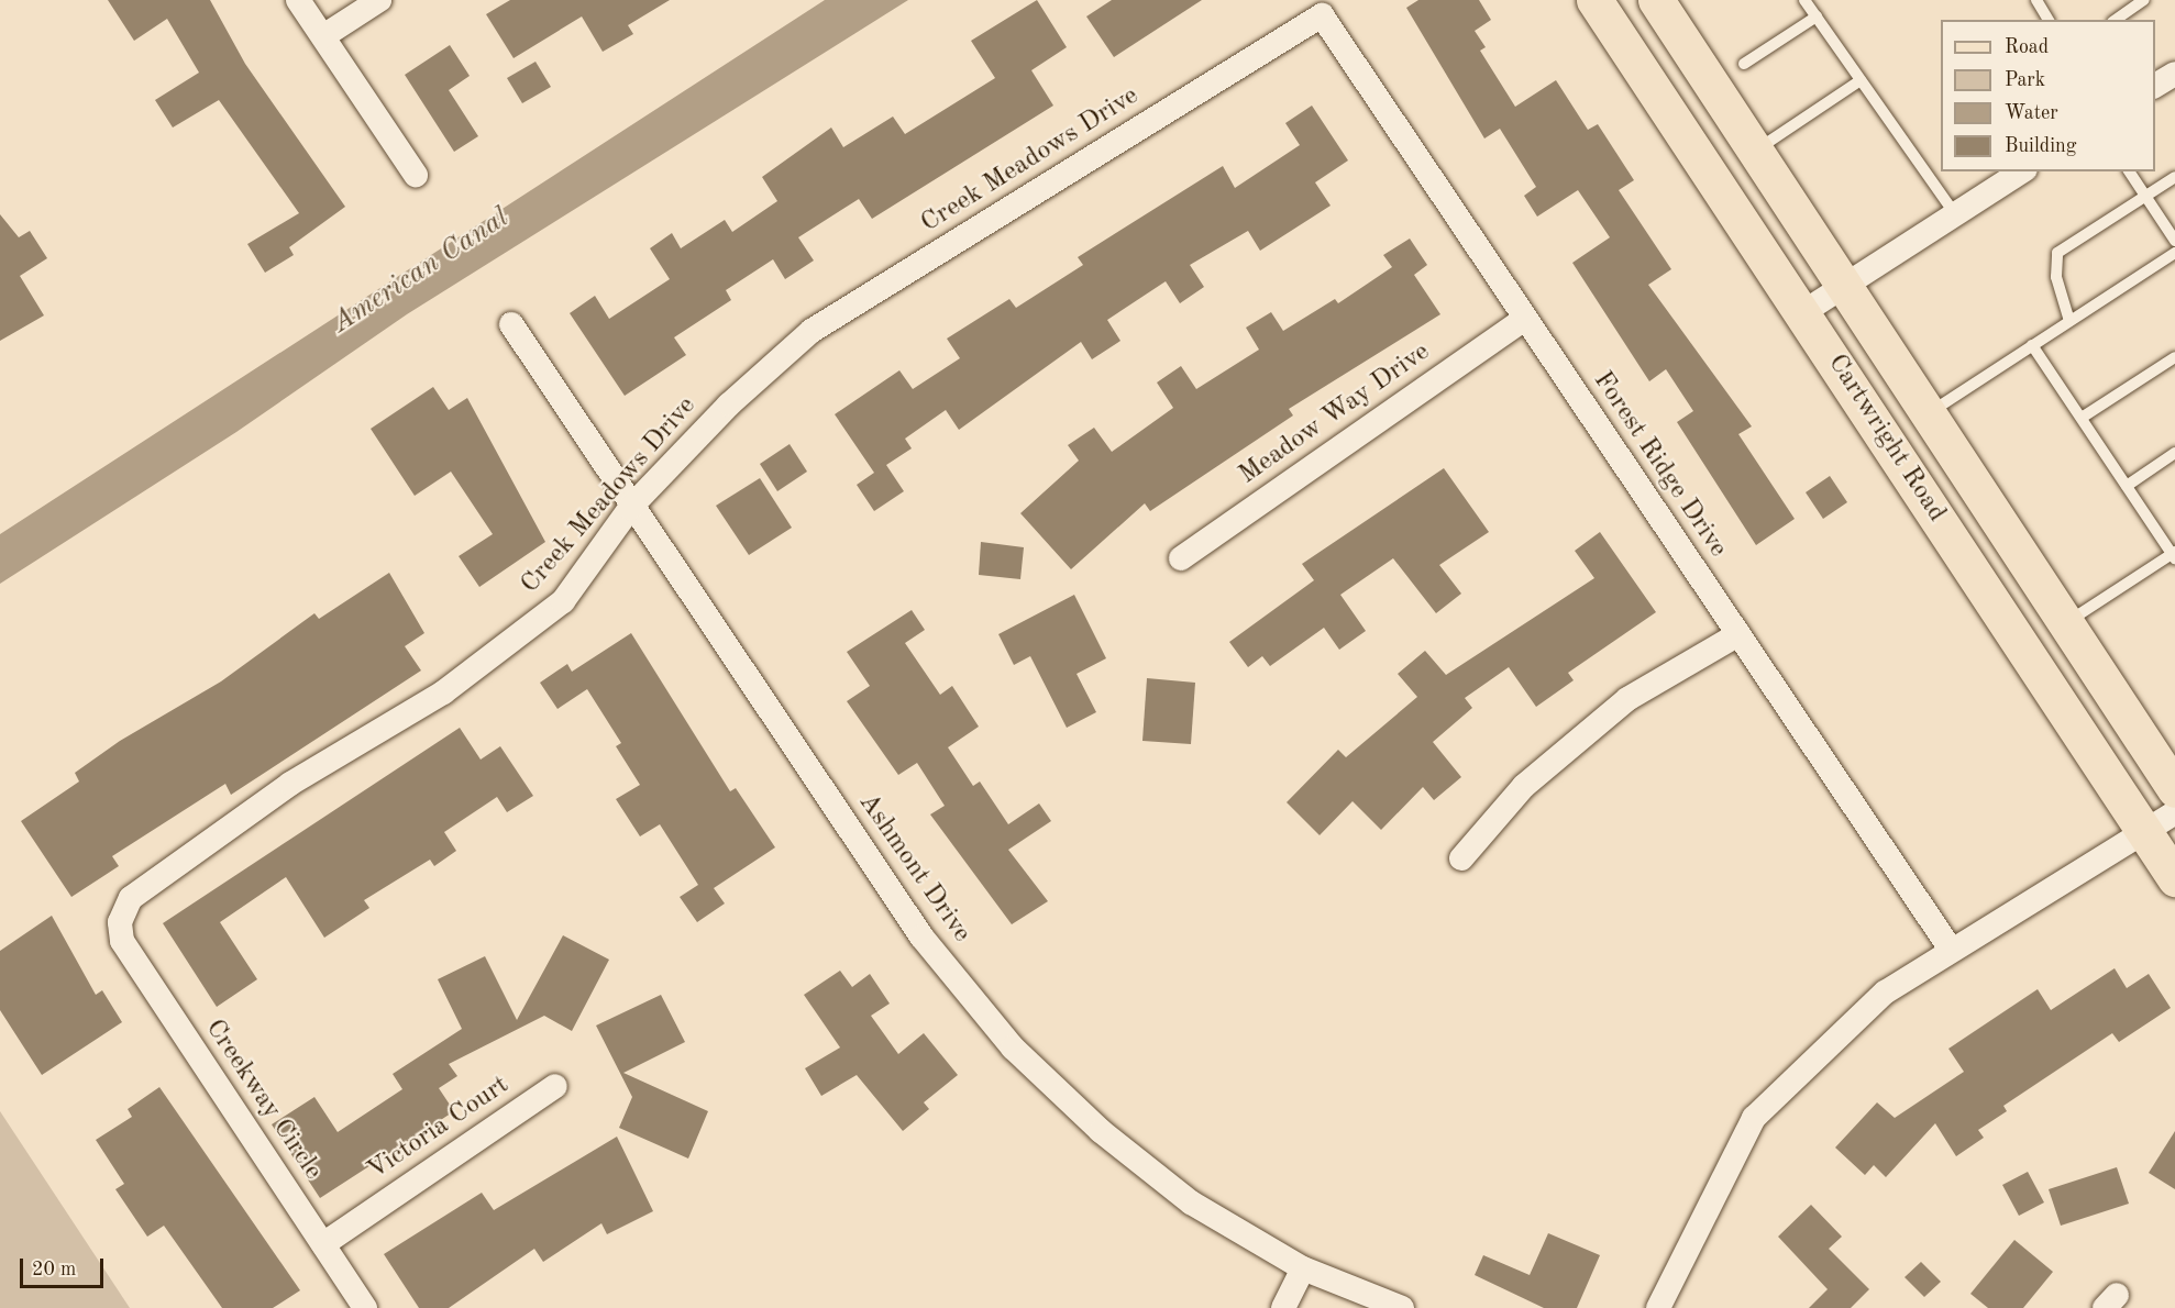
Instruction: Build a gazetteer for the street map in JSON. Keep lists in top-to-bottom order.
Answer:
{
  "streets": {
    "main road": ["Cartwright Road"],
    "street": [
      "Creek Meadows Drive",
      "Meadow Way Drive",
      "Forest Ridge Drive",
      "Ashmont Drive",
      "Creekway Circle",
      "Victoria Court"
    ]
  },
  "crossings": [
    ["Creek Meadows Drive", "Forest Ridge Drive"],
    ["Creek Meadows Drive", "Ashmont Drive"],
    ["Creek Meadows Drive", "Creekway Circle"],
    ["Meadow Way Drive", "Forest Ridge Drive"],
    ["Creekway Circle", "Victoria Court"]
  ],
  "water": ["American Canal"],
  "legend": [
    "Road",
    "Park",
    "Water",
    "Building"
  ],
  "scale_bar": "20 m"
}
